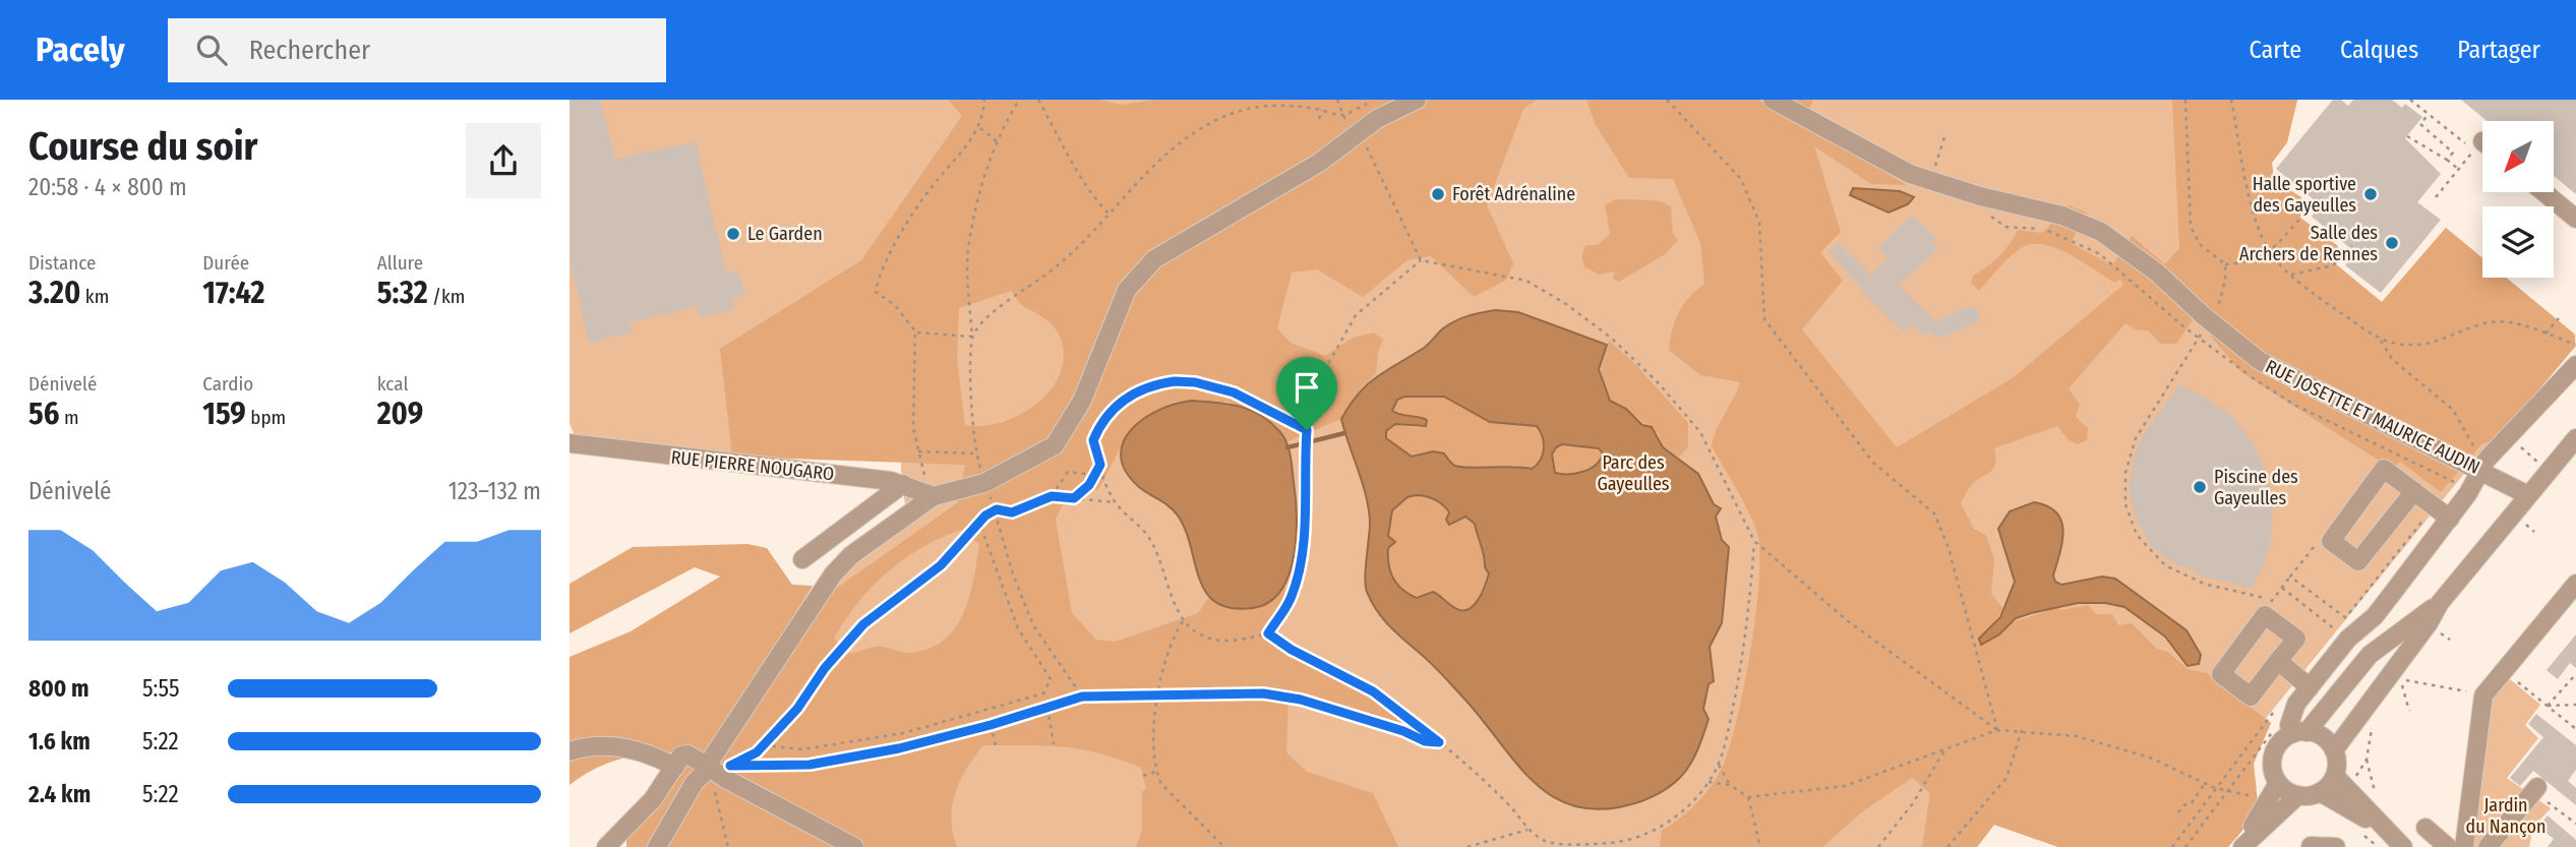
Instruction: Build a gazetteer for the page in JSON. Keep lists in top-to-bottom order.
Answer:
{
  "streets": {
    "street": ["RUE JOSETTE ET MAURICE AUDIN", "RUE PIERRE NOUGARO"]
  },
  "parks": ["Parc des Gayeulles", "Jardin du Nançon"],
  "places": [
    "Forêt Adrénaline",
    "Halle sportive des Gayeulles",
    "Le Garden",
    "Salle des Archers de Rennes",
    "Piscine des Gayeulles"
  ],
  "north": "bottom left",
  "page": {
    "header": "Pacely",
    "search": "Rechercher",
    "nav": ["Carte", "Calques", "Partager"],
    "heading": ["Course du soir", "20:58 · 4 × 800 m"],
    "stats": [
      ["Distance", "3.20 km"],
      ["Durée", "17:42"],
      ["Allure", "5:32 /km"],
      ["Dénivelé", "56 m"],
      ["Cardio", "159 bpm"],
      ["kcal", "209"]
    ],
    "chart": ["Dénivelé", "123–132 m"],
    "list": [
      {
        "name": "800 m",
        "note": "5:55"
      },
      {
        "name": "1.6 km",
        "note": "5:22"
      },
      {
        "name": "2.4 km",
        "note": "5:22"
      }
    ]
  }
}
